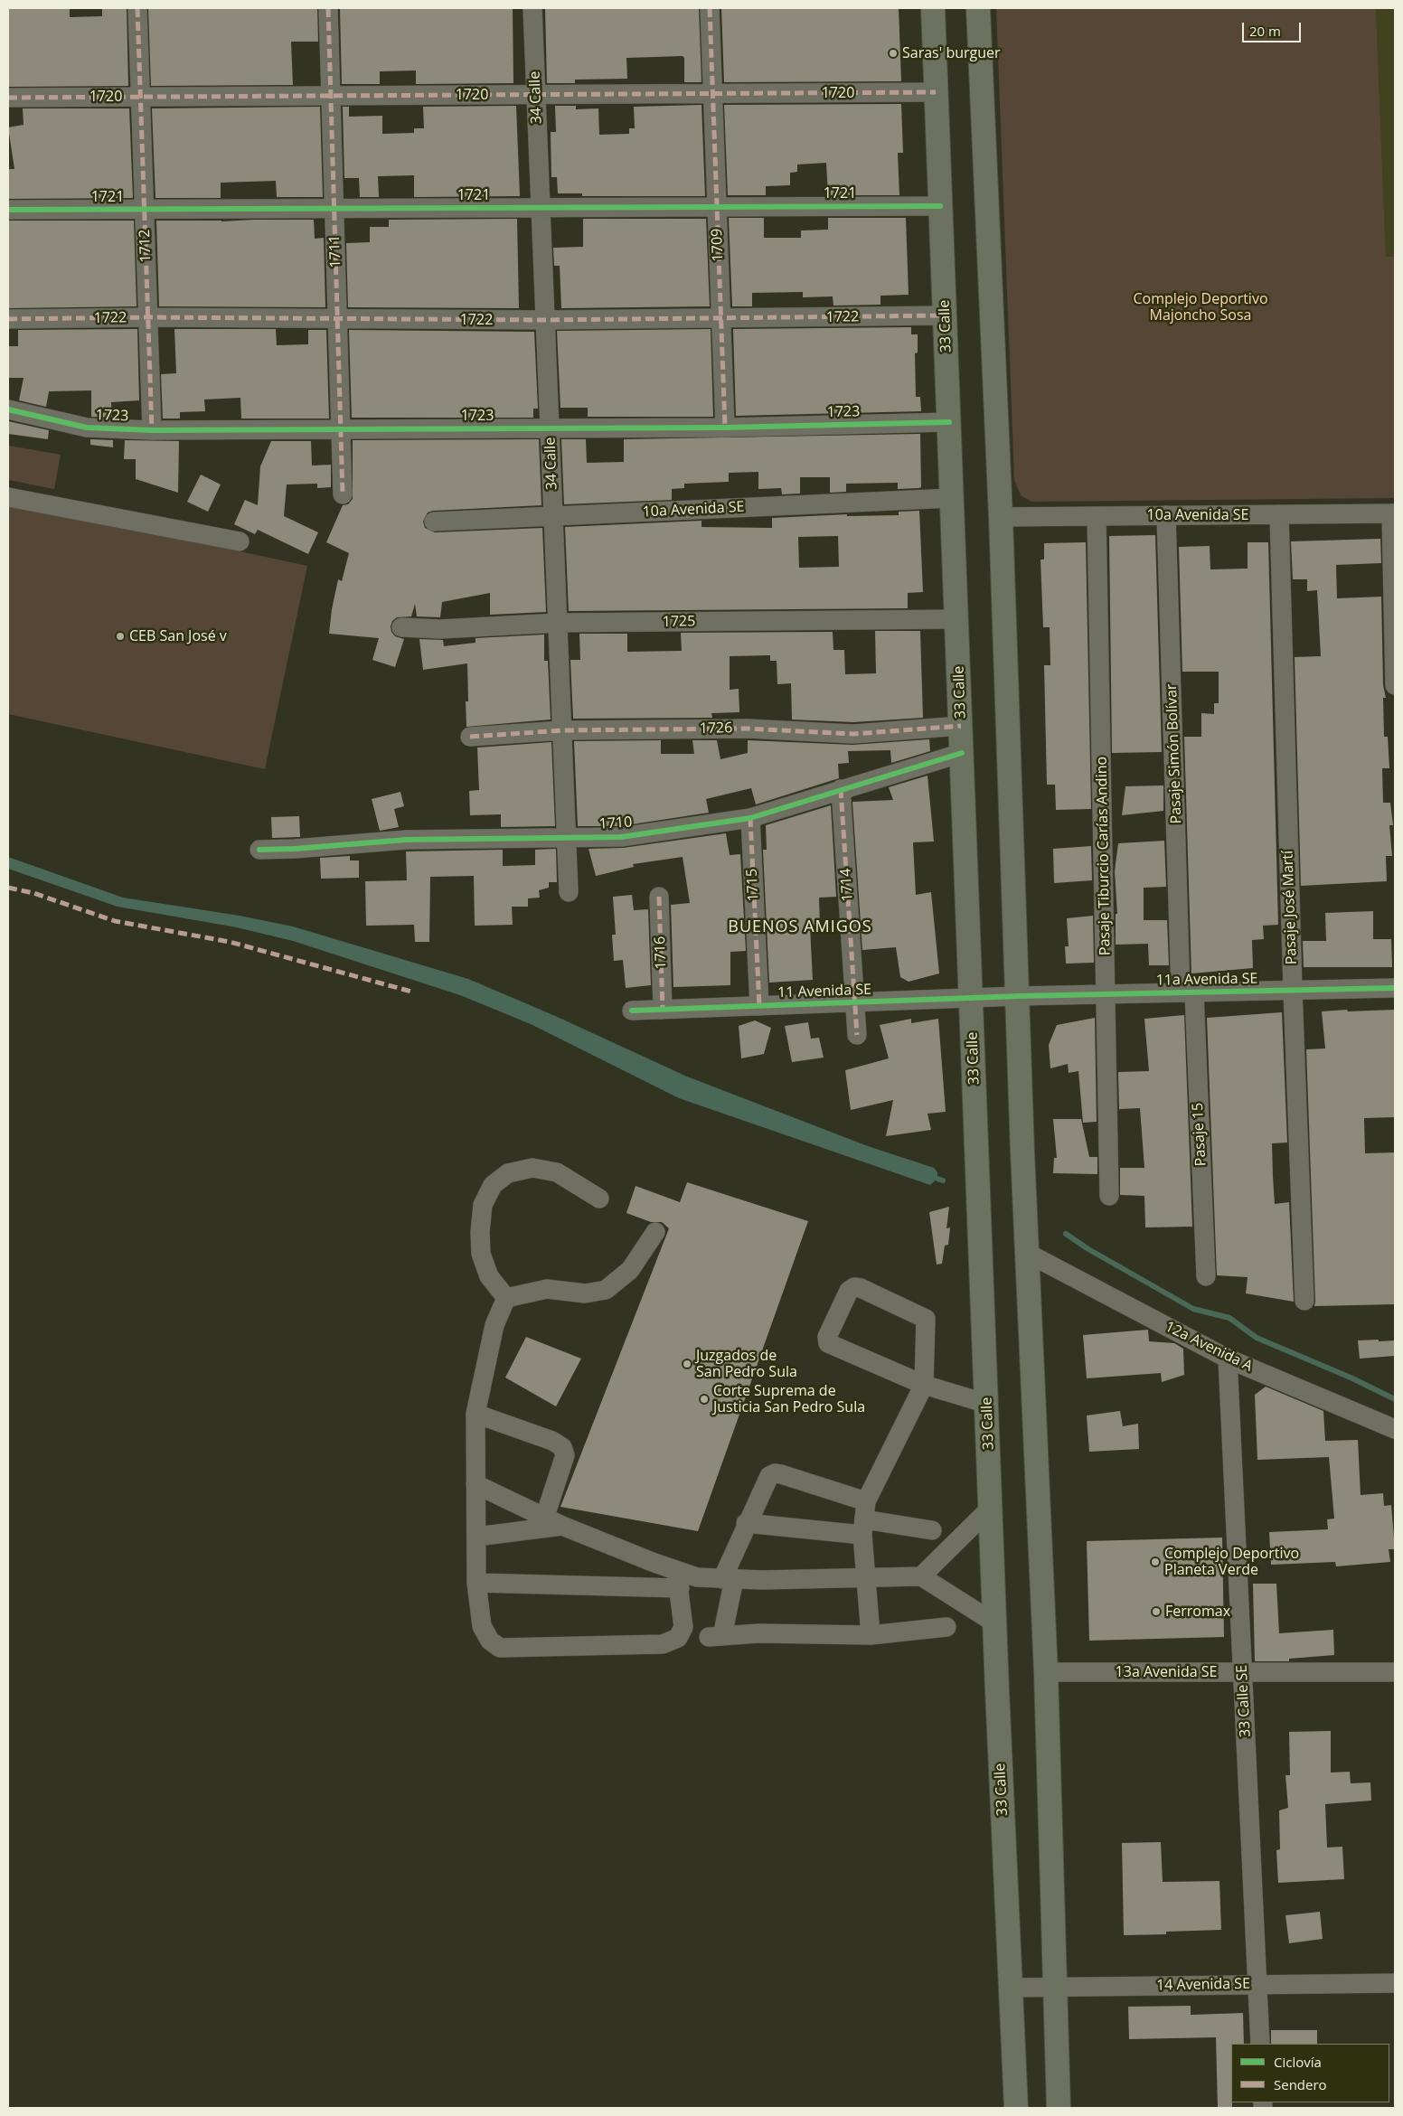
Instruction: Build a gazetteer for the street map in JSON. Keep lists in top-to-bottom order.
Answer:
{
  "streets": {
    "main road": ["33 Calle"],
    "street": [
      "1720",
      "34 Calle",
      "1721",
      "1709",
      "1712",
      "1711",
      "1722",
      "1723",
      "10a Avenida SE",
      "1725",
      "1726",
      "Pasaje Simón Bolívar",
      "1710",
      "Pasaje Tiburcio Carías Andino",
      "1715",
      "1714",
      "Pasaje José Martí",
      "1716",
      "11a Avenida SE",
      "11 Avenida SE",
      "Pasaje 15",
      "12a Avenida A",
      "13a Avenida SE",
      "33 Calle SE",
      "14 Avenida SE"
    ]
  },
  "crossings": [
    ["1720", "34 Calle"],
    ["1720", "1709"],
    ["1720", "1712"],
    ["1720", "1711"],
    ["1720", "33 Calle"],
    ["34 Calle", "1721"],
    ["34 Calle", "1722"],
    ["34 Calle", "1723"],
    ["34 Calle", "10a Avenida SE"],
    ["34 Calle", "1725"],
    ["34 Calle", "1726"],
    ["34 Calle", "1710"],
    ["1721", "1709"],
    ["1721", "1712"],
    ["1721", "1711"],
    ["1721", "33 Calle"],
    ["1709", "1722"],
    ["1709", "1723"],
    ["1712", "1722"],
    ["1712", "1723"],
    ["1711", "1722"],
    ["1711", "1723"],
    ["1722", "33 Calle"],
    ["33 Calle", "1723"],
    ["33 Calle", "10a Avenida SE"],
    ["33 Calle", "1725"],
    ["33 Calle", "1726"],
    ["33 Calle", "1710"],
    ["33 Calle", "11 Avenida SE"],
    ["33 Calle", "14 Avenida SE"],
    ["10a Avenida SE", "Pasaje Simón Bolívar"],
    ["10a Avenida SE", "Pasaje Tiburcio Carías Andino"],
    ["10a Avenida SE", "Pasaje José Martí"],
    ["Pasaje Simón Bolívar", "11a Avenida SE"],
    ["Pasaje Simón Bolívar", "Pasaje 15"],
    ["1710", "1715"],
    ["1710", "1714"],
    ["Pasaje Tiburcio Carías Andino", "11a Avenida SE"],
    ["1715", "11 Avenida SE"],
    ["1714", "11 Avenida SE"],
    ["Pasaje José Martí", "11a Avenida SE"],
    ["1716", "11 Avenida SE"],
    ["11a Avenida SE", "11 Avenida SE"],
    ["11a Avenida SE", "Pasaje 15"],
    ["12a Avenida A", "33 Calle SE"],
    ["13a Avenida SE", "33 Calle SE"],
    ["33 Calle SE", "14 Avenida SE"]
  ],
  "districts": ["BUENOS AMIGOS"],
  "parks": ["Complejo Deportivo Majoncho Sosa"],
  "places": [
    "Saras' burguer",
    "CEB San José v",
    "Juzgados de San Pedro Sula",
    "Corte Suprema de Justicia San Pedro Sula",
    "Complejo Deportivo Planeta Verde",
    "Ferromax"
  ],
  "legend": ["Ciclovía", "Sendero"],
  "scale_bar": "20 m"
}
